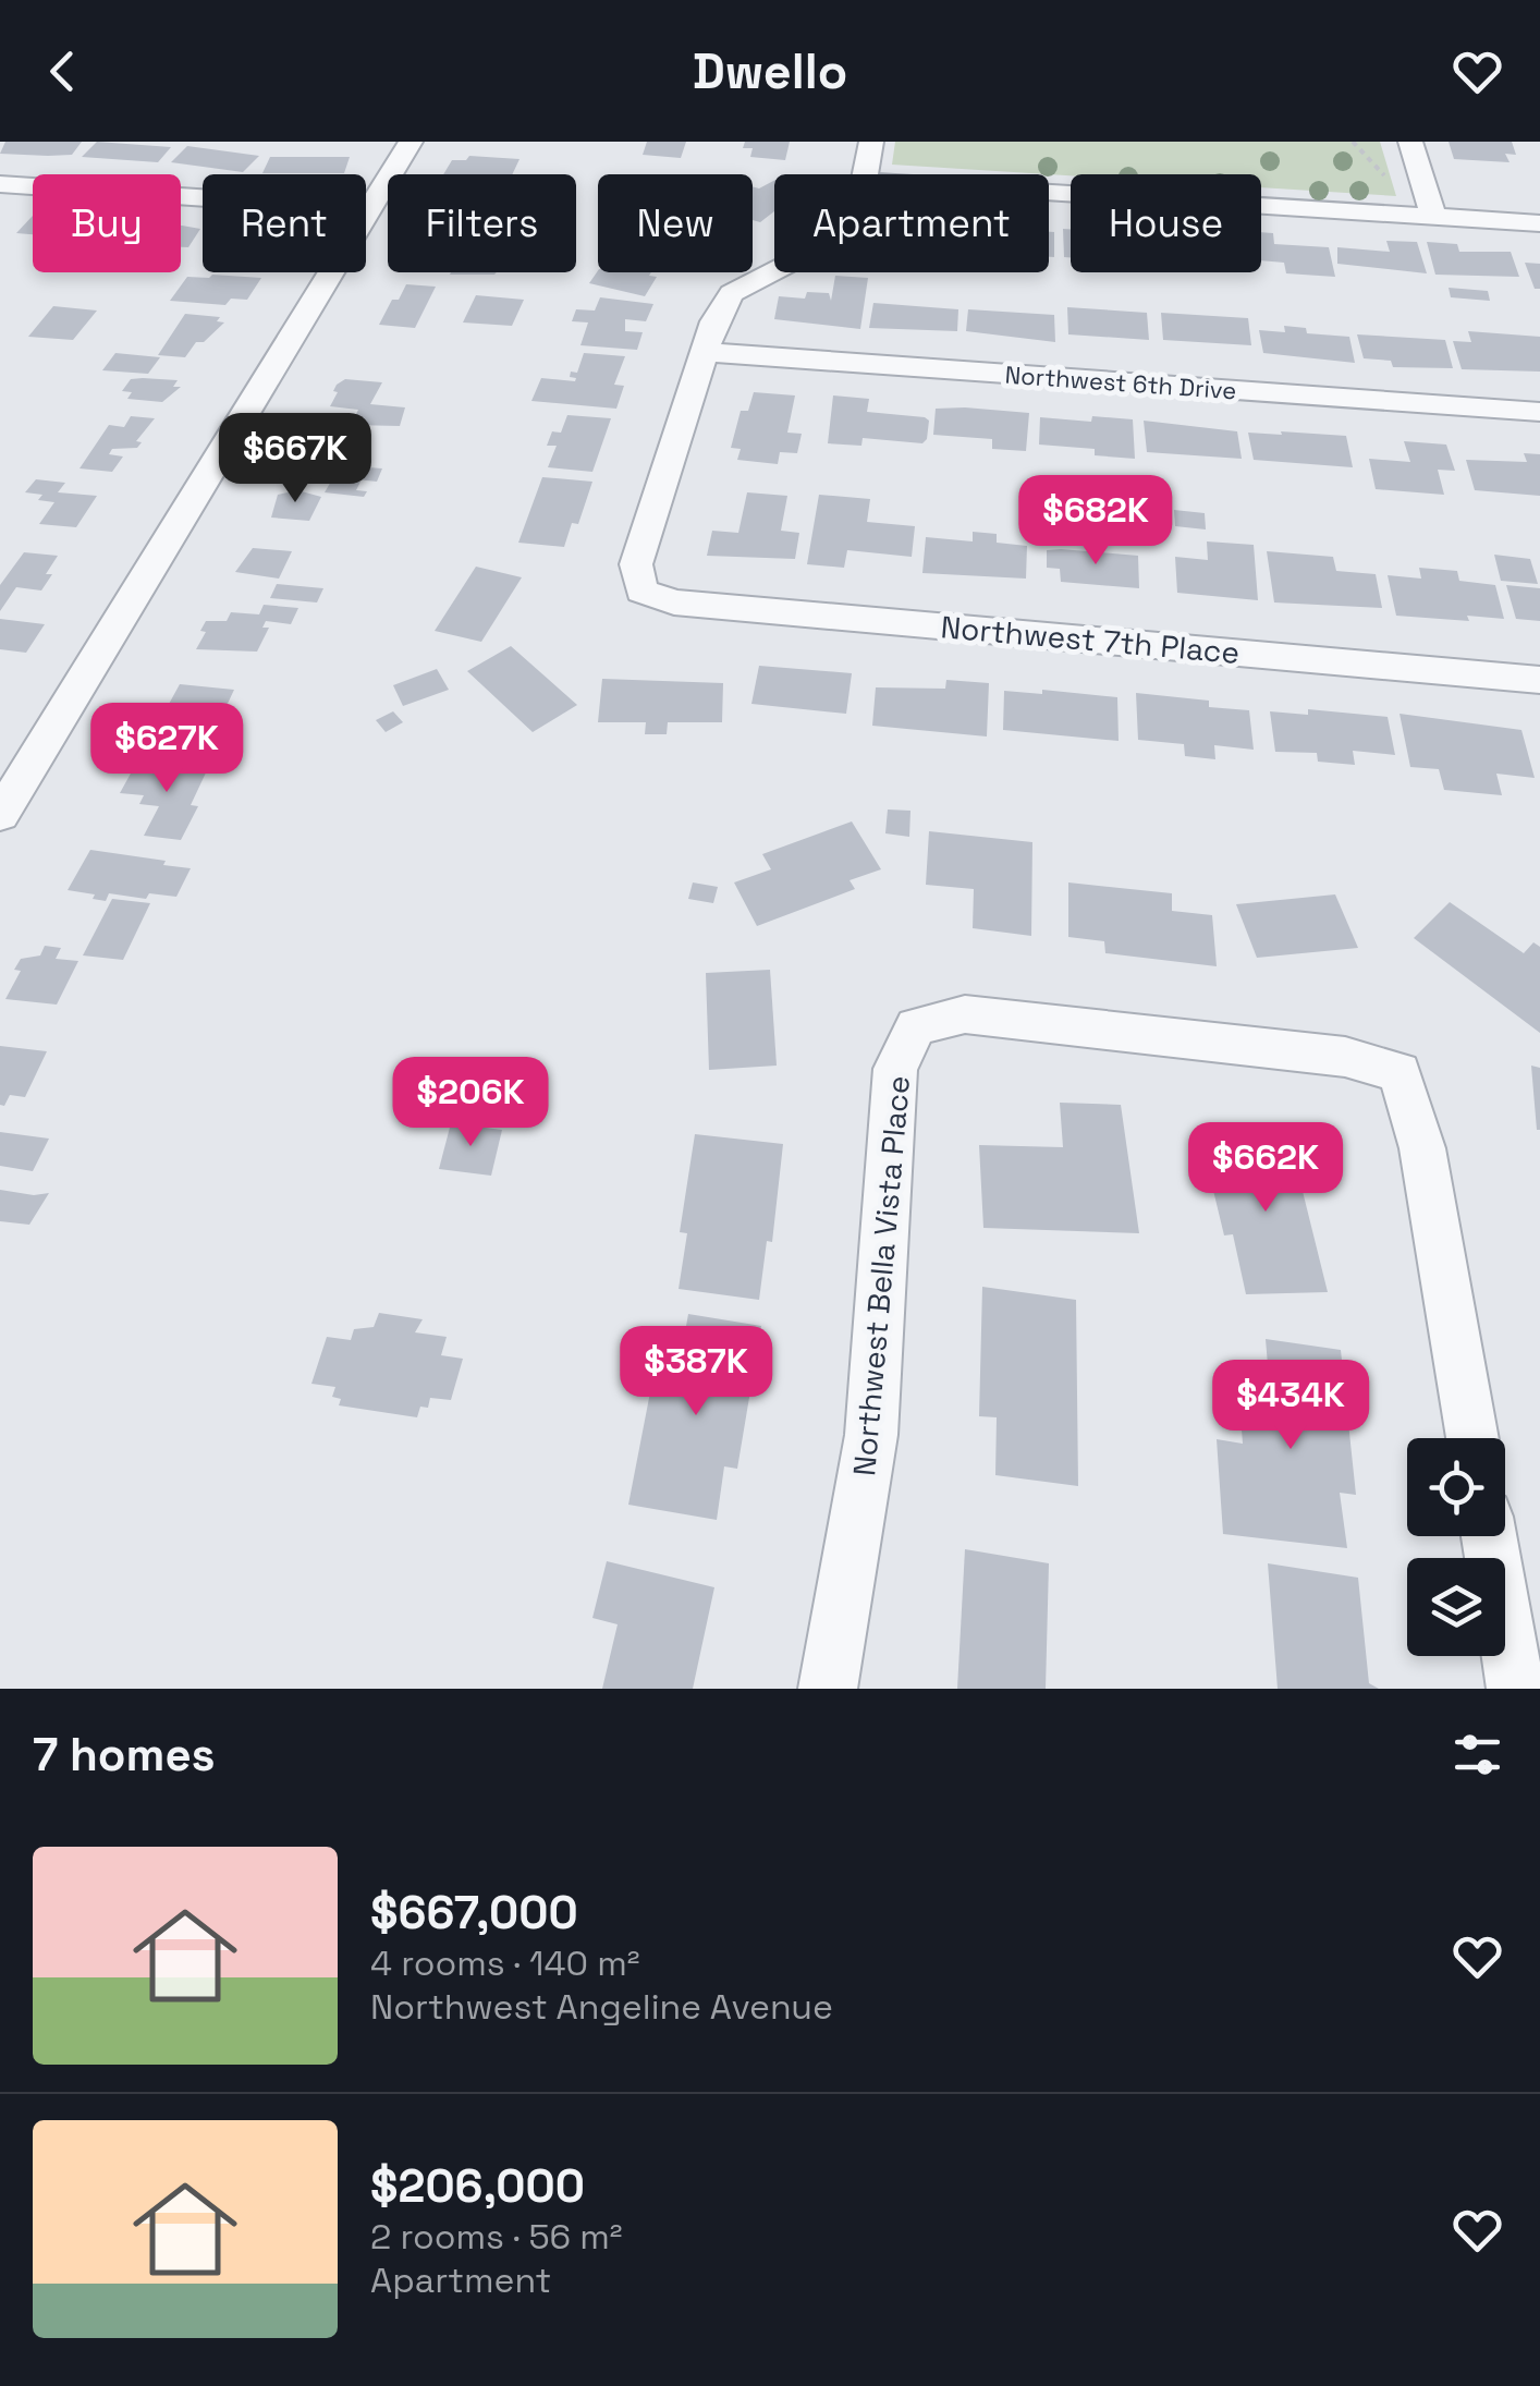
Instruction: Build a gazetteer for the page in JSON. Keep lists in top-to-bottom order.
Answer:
{
  "streets": {
    "street": ["Northwest 6th Drive", "Northwest 7th Place", "Northwest Bella Vista Place"]
  },
  "crossings": [
    ["Northwest 6th Drive", "Northwest 7th Place"]
  ],
  "page": {
    "header": "Dwello",
    "chip": [
      "Buy",
      "Rent",
      "Filters",
      "New",
      "Apartment",
      "House"
    ],
    "price": [
      "$667K",
      "$682K",
      "$627K",
      "$206K",
      "$662K",
      "$387K",
      "$434K"
    ],
    "heading": "7 homes",
    "list": [
      {
        "name": "$667,000",
        "note": "4 rooms · 140 m² · Northwest Angeline Avenue"
      },
      {
        "name": "$206,000",
        "note": "2 rooms · 56 m² · Apartment"
      }
    ]
  }
}
